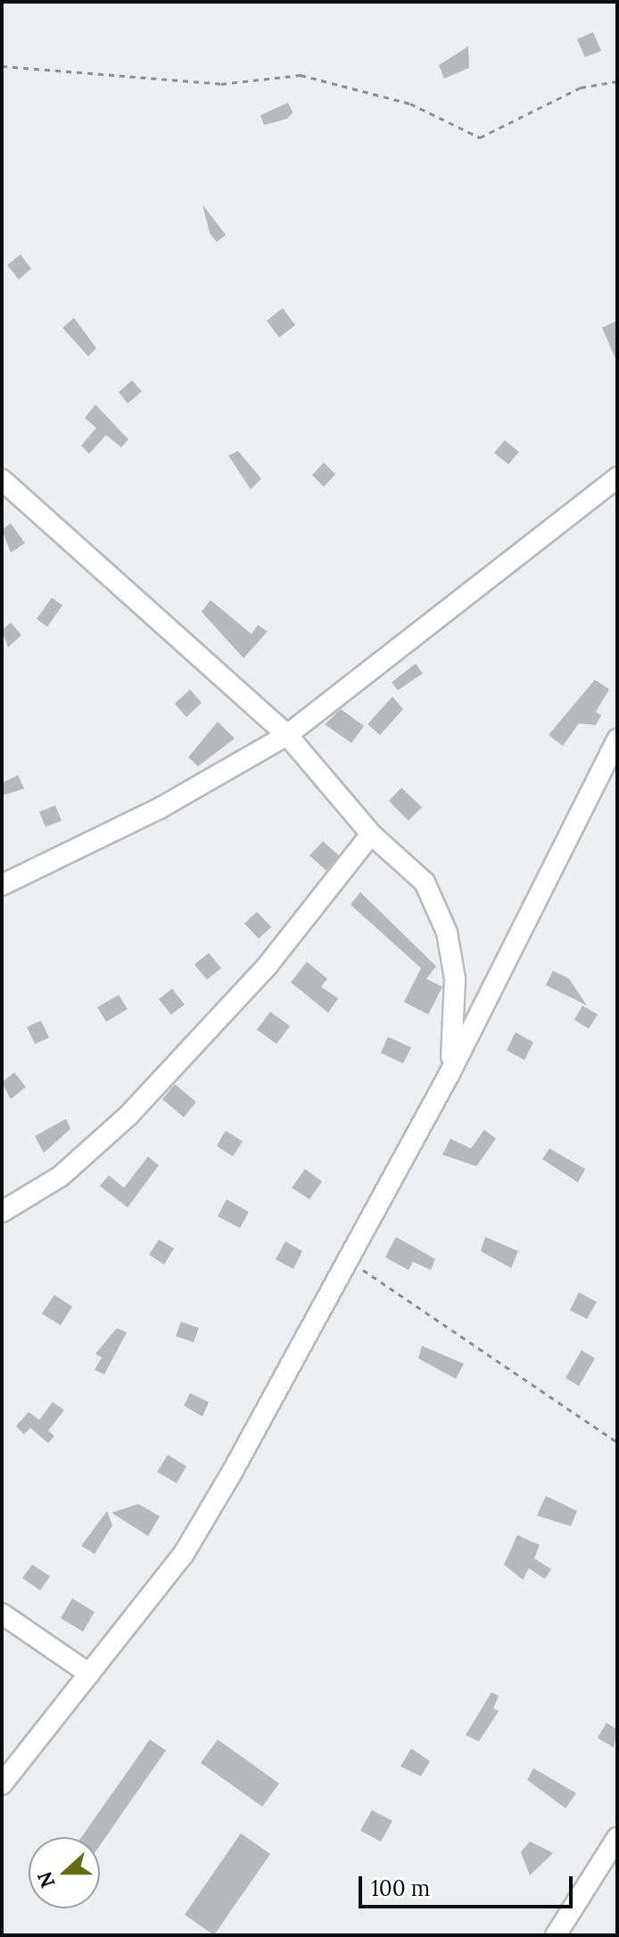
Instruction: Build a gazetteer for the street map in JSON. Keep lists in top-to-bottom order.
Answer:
{
  "scale_bar": "100 m",
  "north": "left"
}
